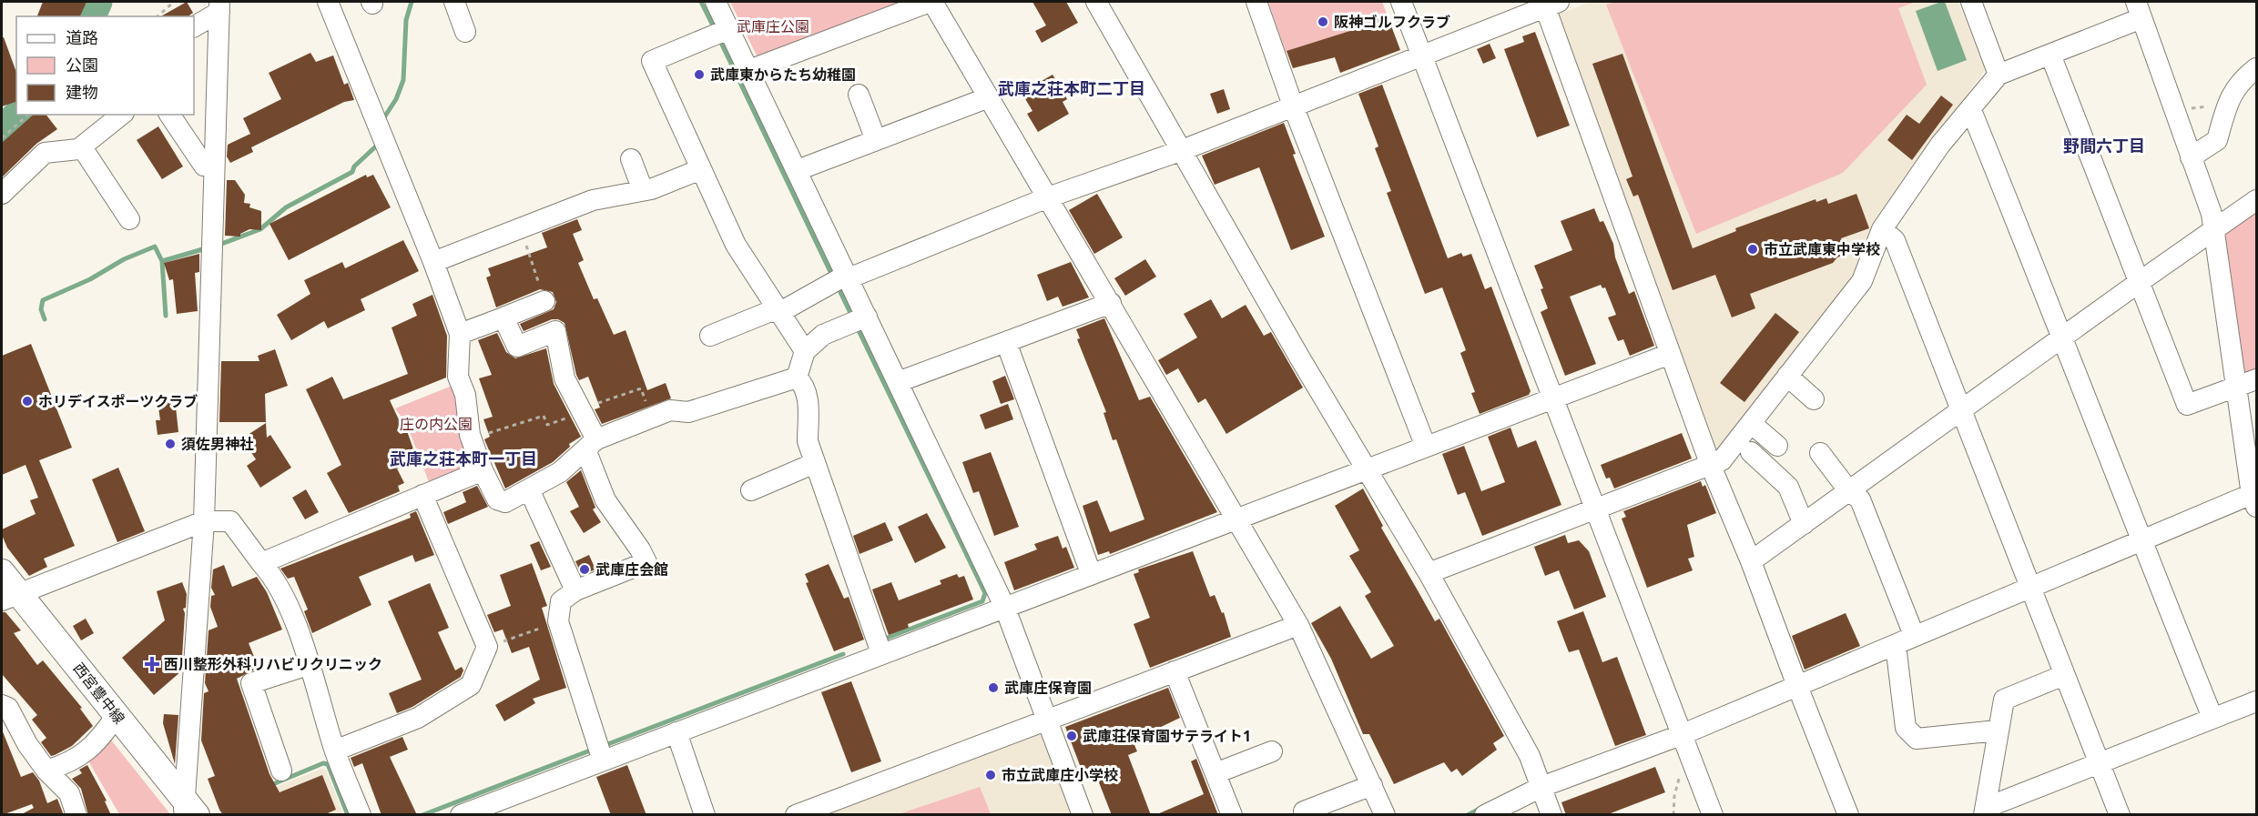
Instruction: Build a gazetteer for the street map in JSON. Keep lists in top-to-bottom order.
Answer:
{
  "streets": {
    "main road": ["西宮豊中線"]
  },
  "districts": ["武庫之荘本町二丁目", "野間六丁目", "武庫之荘本町一丁目"],
  "parks": ["武庫庄公園", "庄の内公園"],
  "places": {
    "other": [
      "阪神ゴルフクラブ",
      "武庫東からたち幼稚園",
      "市立武庫東中学校",
      "ホリデイスポーツクラブ",
      "須佐男神社",
      "武庫庄会館",
      "武庫庄保育園",
      "武庫荘保育園サテライト1",
      "市立武庫庄小学校"
    ],
    "health": ["西川整形外科リハビリクリニック"]
  },
  "legend": ["道路", "公園", "建物"]
}
